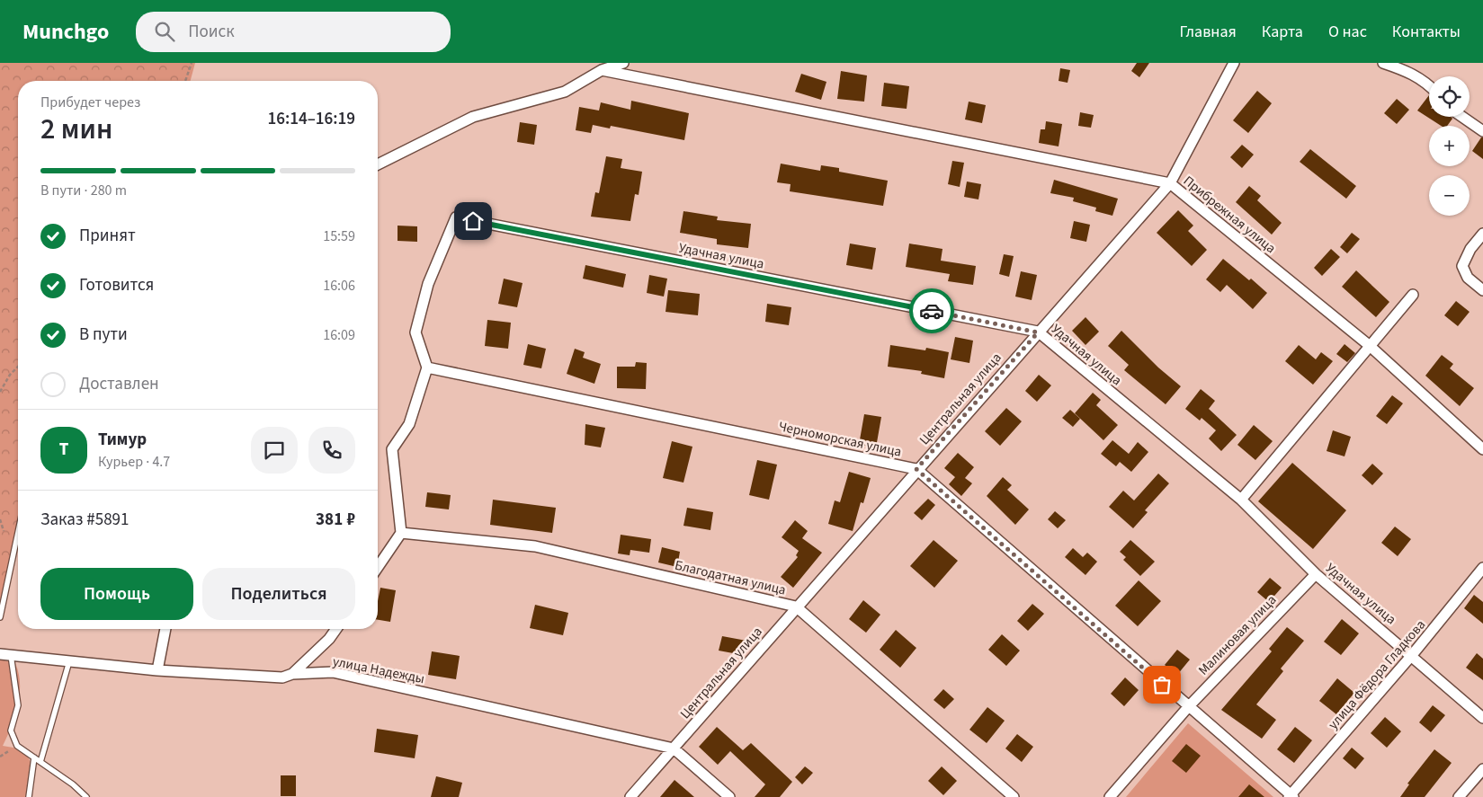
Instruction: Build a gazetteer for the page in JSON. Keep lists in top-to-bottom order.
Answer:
{
  "streets": {
    "street": [
      "Прибрежная улица",
      "Удачная улица",
      "Центральная улица",
      "Черноморская улица",
      "Благодатная улица",
      "Малиновая улица",
      "улица Надежды",
      "улица Фёдора Гладкова"
    ]
  },
  "crossings": [
    ["Прибрежная улица", "Центральная улица"],
    ["Удачная улица", "Центральная улица"],
    ["Удачная улица", "Черноморская улица"],
    ["Удачная улица", "Малиновая улица"],
    ["Удачная улица", "улица Фёдора Гладкова"],
    ["Центральная улица", "Черноморская улица"],
    ["Центральная улица", "Благодатная улица"],
    ["Центральная улица", "улица Надежды"],
    ["Черноморская улица", "Малиновая улица"],
    ["Черноморская улица", "улица Фёдора Гладкова"]
  ],
  "page": {
    "header": "Munchgo",
    "search": "Поиск",
    "nav": [
      "Главная",
      "Карта",
      "О нас",
      "Контакты"
    ],
    "map_buttons": ["+", "−"],
    "heading": ["2 мин", "Прибудет через", "16:14–16:19"],
    "panel": [
      "Тимур",
      "Курьер · 4.7",
      "Заказ #5891",
      "381 ₽"
    ],
    "bar": "В пути · 280 m",
    "list": [
      ["Принят", "15:59"],
      ["Готовится", "16:06"],
      ["В пути", "16:09"],
      "Доставлен"
    ],
    "round": "Т",
    "buttons": ["Помощь", "Поделиться"]
  }
}
